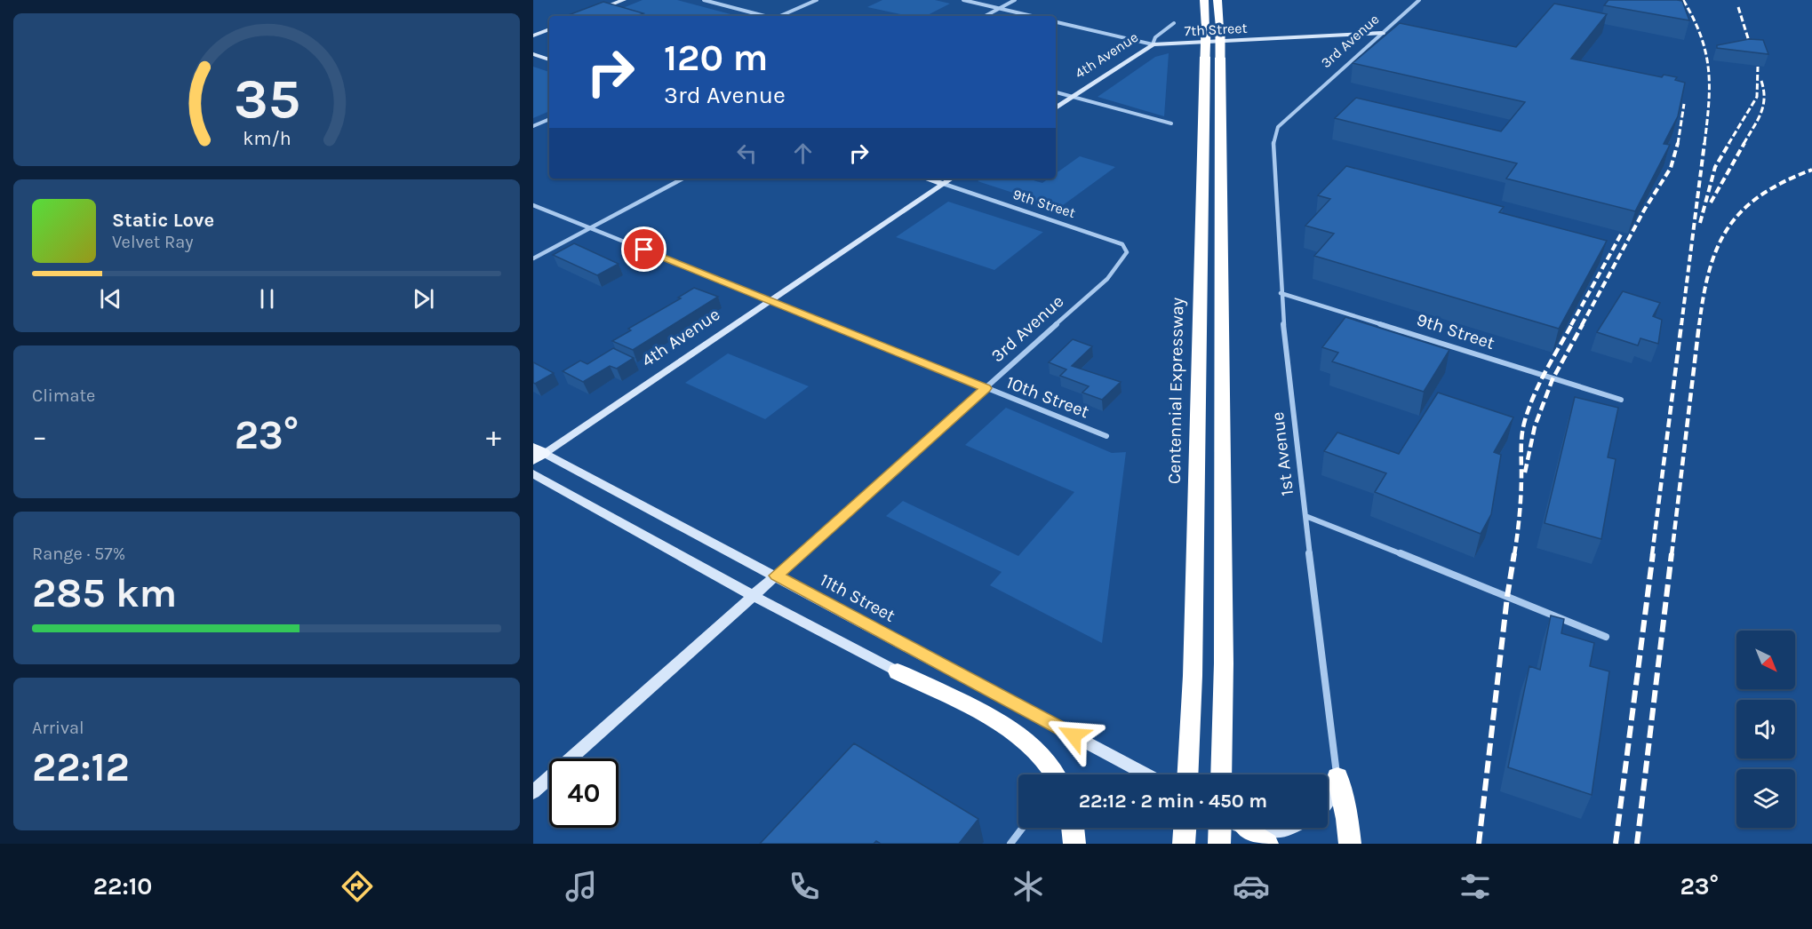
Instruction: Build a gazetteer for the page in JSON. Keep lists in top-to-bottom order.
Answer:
{
  "streets": {
    "highway": ["Centennial Expressway"],
    "street": [
      "7th Street",
      "3rd Avenue",
      "4th Avenue",
      "9th Street",
      "10th Street",
      "1st Avenue",
      "11th Street"
    ]
  },
  "crossings": [
    ["7th Street", "3rd Avenue"],
    ["7th Street", "4th Avenue"],
    ["3rd Avenue", "9th Street"],
    ["3rd Avenue", "10th Street"],
    ["3rd Avenue", "1st Avenue"],
    ["3rd Avenue", "11th Street"],
    ["4th Avenue", "9th Street"],
    ["4th Avenue", "10th Street"],
    ["4th Avenue", "11th Street"],
    ["9th Street", "1st Avenue"]
  ],
  "north": "bottom right",
  "page": {
    "turn": ["120 m", "3rd Avenue"],
    "song": ["Static Love", "Velvet Ray"],
    "tile": [
      "Climate",
      ["Range · 57%", "285 km"],
      ["Arrival", "22:12"]
    ],
    "heat": ["−", "23°", "+"],
    "limit": "40",
    "trip": "22:12 · 2 min · 450 m",
    "tabs": ["22:10", "23°"],
    "gauge": ["35", "km/h"]
  }
}
